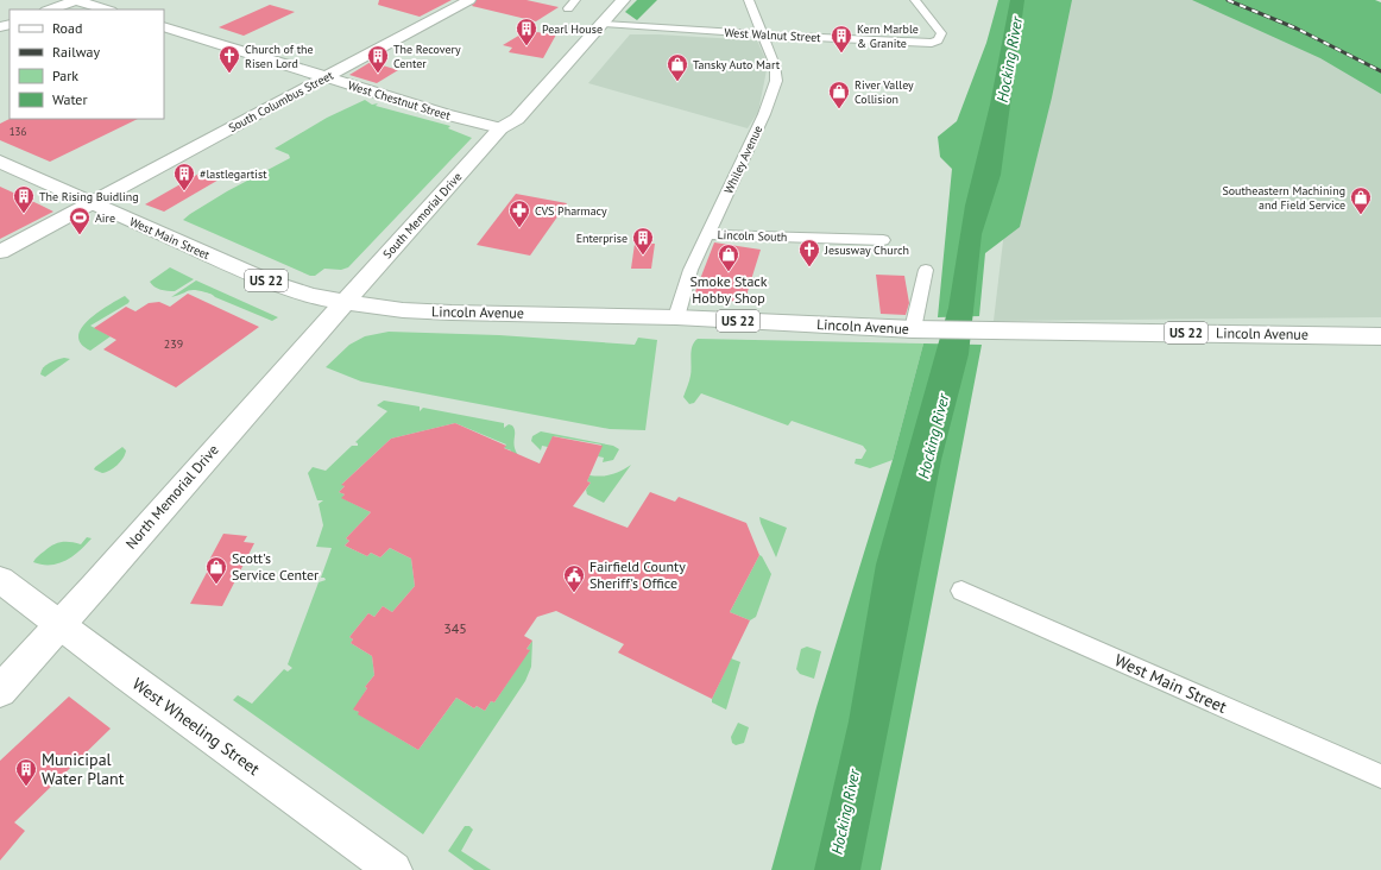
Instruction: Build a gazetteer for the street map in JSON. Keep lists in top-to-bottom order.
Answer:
{
  "streets": {
    "main road": [
      "South Memorial Drive",
      "West Main Street",
      "US 22",
      "Lincoln Avenue",
      "North Memorial Drive"
    ],
    "street": [
      "West Walnut Street",
      "West Chestnut Street",
      "South Columbus Street",
      "Whiley Avenue",
      "Lincoln South",
      "West Wheeling Street"
    ]
  },
  "crossings": [
    ["West Walnut Street", "Whiley Avenue"],
    ["West Walnut Street", "South Memorial Drive"],
    ["West Chestnut Street", "South Columbus Street"],
    ["West Chestnut Street", "South Memorial Drive"],
    ["South Columbus Street", "West Main Street"],
    ["Whiley Avenue", "Lincoln South"],
    ["Whiley Avenue", "Lincoln Avenue"],
    ["South Memorial Drive", "West Main Street"],
    ["South Memorial Drive", "Lincoln Avenue"],
    ["South Memorial Drive", "North Memorial Drive"],
    ["West Main Street", "Lincoln Avenue"],
    ["West Main Street", "North Memorial Drive"],
    ["Lincoln Avenue", "North Memorial Drive"],
    ["North Memorial Drive", "West Wheeling Street"]
  ],
  "water": ["Hocking River"],
  "places": {
    "building": [
      "Pearl House",
      "Kern Marble & Granite",
      "The Recovery Center",
      "#lastlegartist",
      "The Rising Buidling",
      "Enterprise",
      "Municipal Water Plant"
    ],
    "church": ["Church of the Risen Lord", "Jesusway Church"],
    "shop": [
      "Tansky Auto Mart",
      "River Valley Collision",
      "Southeastern Machining and Field Service",
      "Smoke Stack Hobby Shop",
      "Scott's Service Center"
    ],
    "pharmacy": ["CVS Pharmacy"],
    "sports": ["Aire"],
    "public building": ["Fairfield County Sheriff's Office"]
  },
  "house_numbers": ["136", "239", "345"],
  "legend": [
    "Road",
    "Railway",
    "Park",
    "Water"
  ]
}
